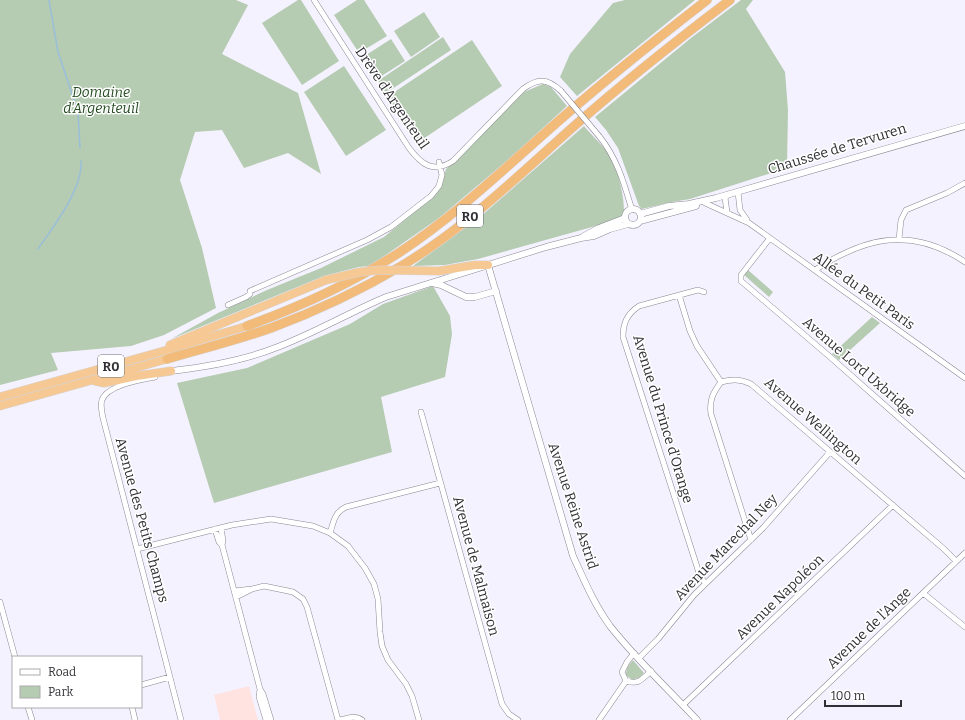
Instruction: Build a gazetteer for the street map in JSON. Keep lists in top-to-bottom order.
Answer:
{
  "streets": {
    "highway": ["R0"],
    "street": [
      "Drève d'Argenteuil",
      "Chaussée de Tervuren",
      "Allée du Petit Paris",
      "Avenue Lord Uxbridge",
      "Avenue du Prince d'Orange",
      "Avenue Wellington",
      "Avenue Reine Astrid",
      "Avenue des Petits Champs",
      "Avenue Marechal Ney",
      "Avenue de Malmaison",
      "Avenue Napoléon",
      "Avenue de l'Ange"
    ]
  },
  "crossings": [
    ["Chaussée de Tervuren", "Allée du Petit Paris"],
    ["Allée du Petit Paris", "Avenue Lord Uxbridge"],
    ["Avenue du Prince d'Orange", "Avenue Marechal Ney"],
    ["Avenue Wellington", "Avenue Marechal Ney"],
    ["Avenue Wellington", "Avenue Napoléon"],
    ["Avenue Wellington", "Avenue de l'Ange"],
    ["Avenue Reine Astrid", "Avenue Marechal Ney"],
    ["Avenue Reine Astrid", "Avenue Napoléon"]
  ],
  "parks": ["Domaine d'Argenteuil"],
  "legend": ["Road", "Park"],
  "scale_bar": "100 m"
}
